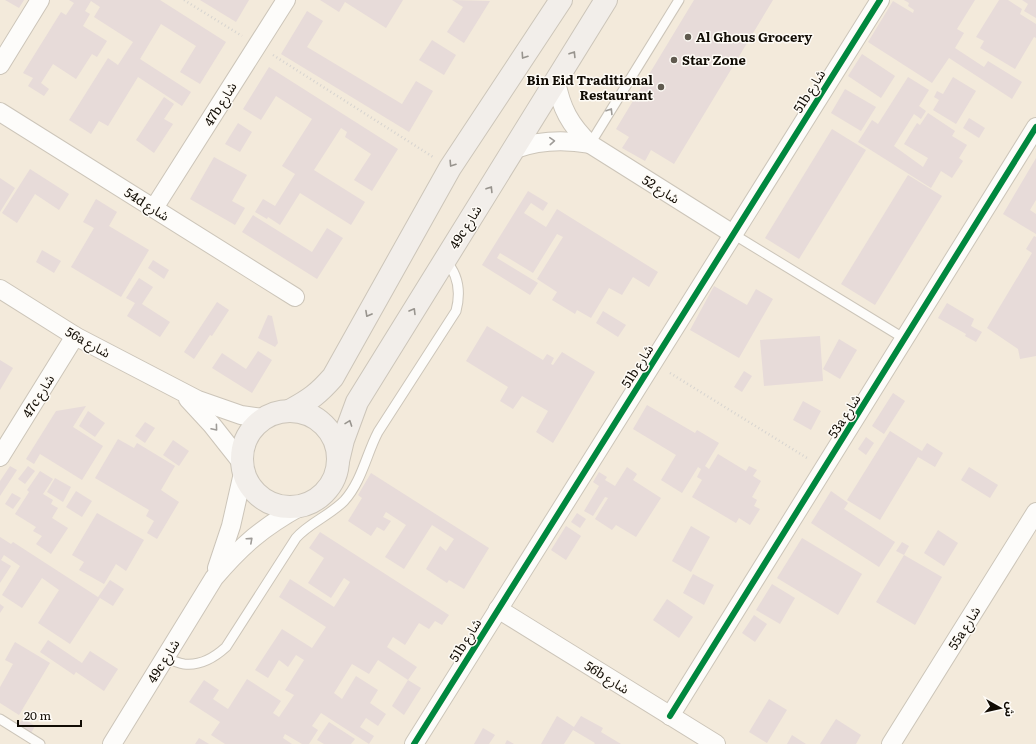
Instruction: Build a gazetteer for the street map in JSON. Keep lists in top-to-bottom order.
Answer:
{
  "streets": {
    "street": [
      "51b شارع",
      "47b شارع",
      "شارع 52",
      "54d شارع",
      "49c شارع",
      "56a شارع",
      "47c شارع",
      "53a شارع",
      "55a شارع",
      "56b شارع"
    ]
  },
  "crossings": [
    ["51b شارع", "شارع 52"],
    ["51b شارع", "56b شارع"],
    ["47b شارع", "54d شارع"],
    ["شارع 52", "49c شارع"],
    ["49c شارع", "56a شارع"],
    ["56a شارع", "47c شارع"],
    ["53a شارع", "56b شارع"]
  ],
  "places": ["Al Ghous Grocery", "Star Zone", "Bin Eid Traditional Restaurant"],
  "scale_bar": "20 m",
  "north": "right"
}
